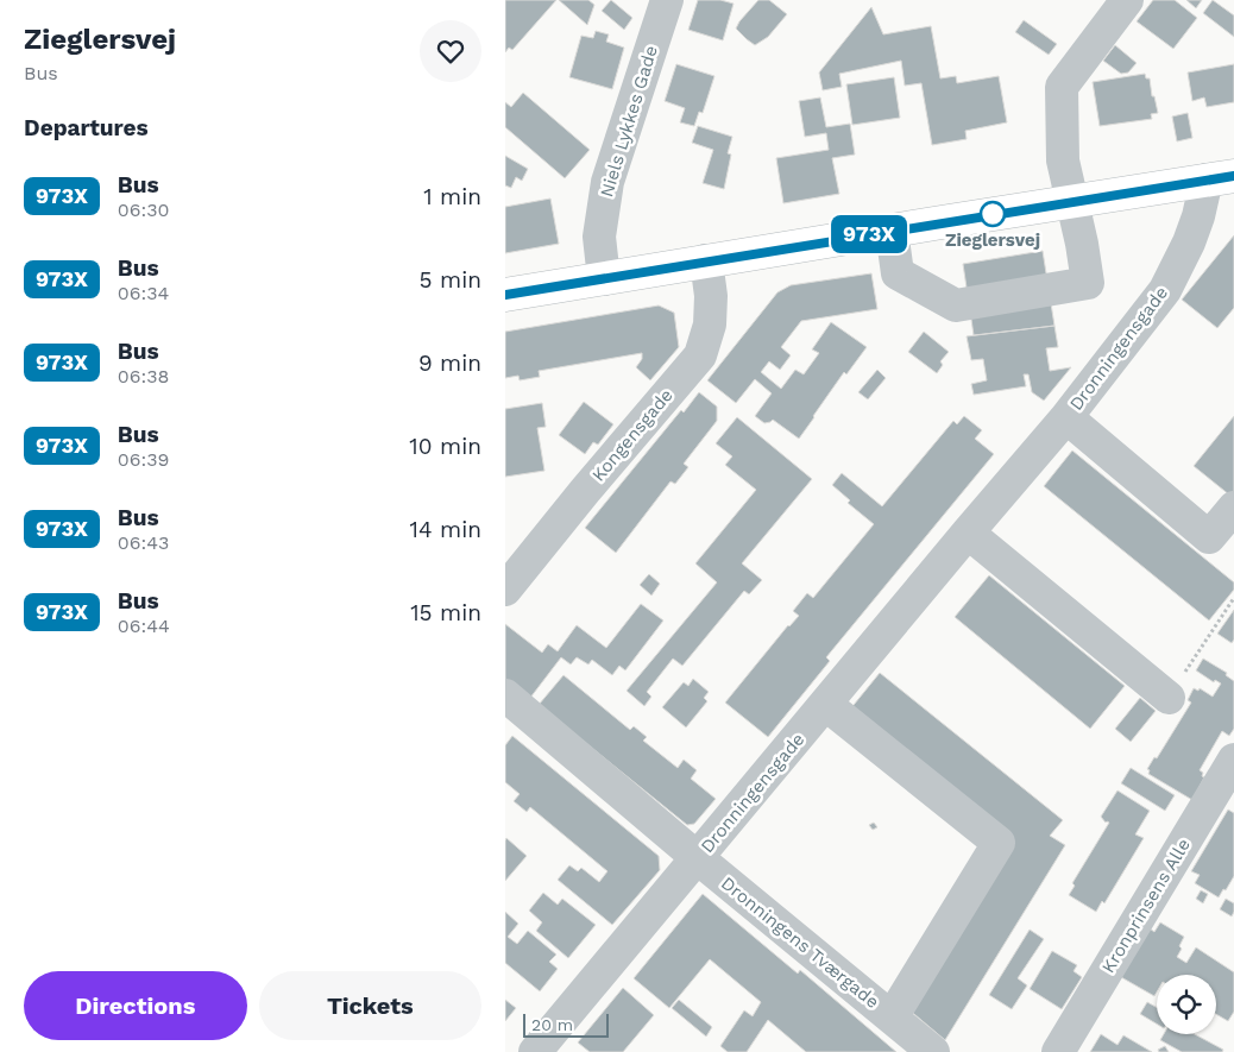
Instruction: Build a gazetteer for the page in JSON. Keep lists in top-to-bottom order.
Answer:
{
  "streets": {
    "street": [
      "Niels Lykkes Gade",
      "Dronningensgade",
      "Kongensgade",
      "Kronprinsens Alle",
      "Dronningens Tværgade"
    ]
  },
  "crossings": [
    ["Dronningensgade", "Dronningens Tværgade"]
  ],
  "places": ["Zieglersvej"],
  "lines": ["bus line 973X"],
  "scale_bar": "20 m",
  "page": {
    "heading": [
      ["Zieglersvej", "Bus"],
      "Departures"
    ],
    "on_map": "973X",
    "list": [
      {
        "mark": "973X",
        "name": "Bus",
        "note": "06:30",
        "value": "1 min"
      },
      {
        "mark": "973X",
        "name": "Bus",
        "note": "06:34",
        "value": "5 min"
      },
      {
        "mark": "973X",
        "name": "Bus",
        "note": "06:38",
        "value": "9 min"
      },
      {
        "mark": "973X",
        "name": "Bus",
        "note": "06:39",
        "value": "10 min"
      },
      {
        "mark": "973X",
        "name": "Bus",
        "note": "06:43",
        "value": "14 min"
      },
      {
        "mark": "973X",
        "name": "Bus",
        "note": "06:44",
        "value": "15 min"
      }
    ],
    "buttons": ["Directions", "Tickets"],
    "scale": "20 m"
  }
}
